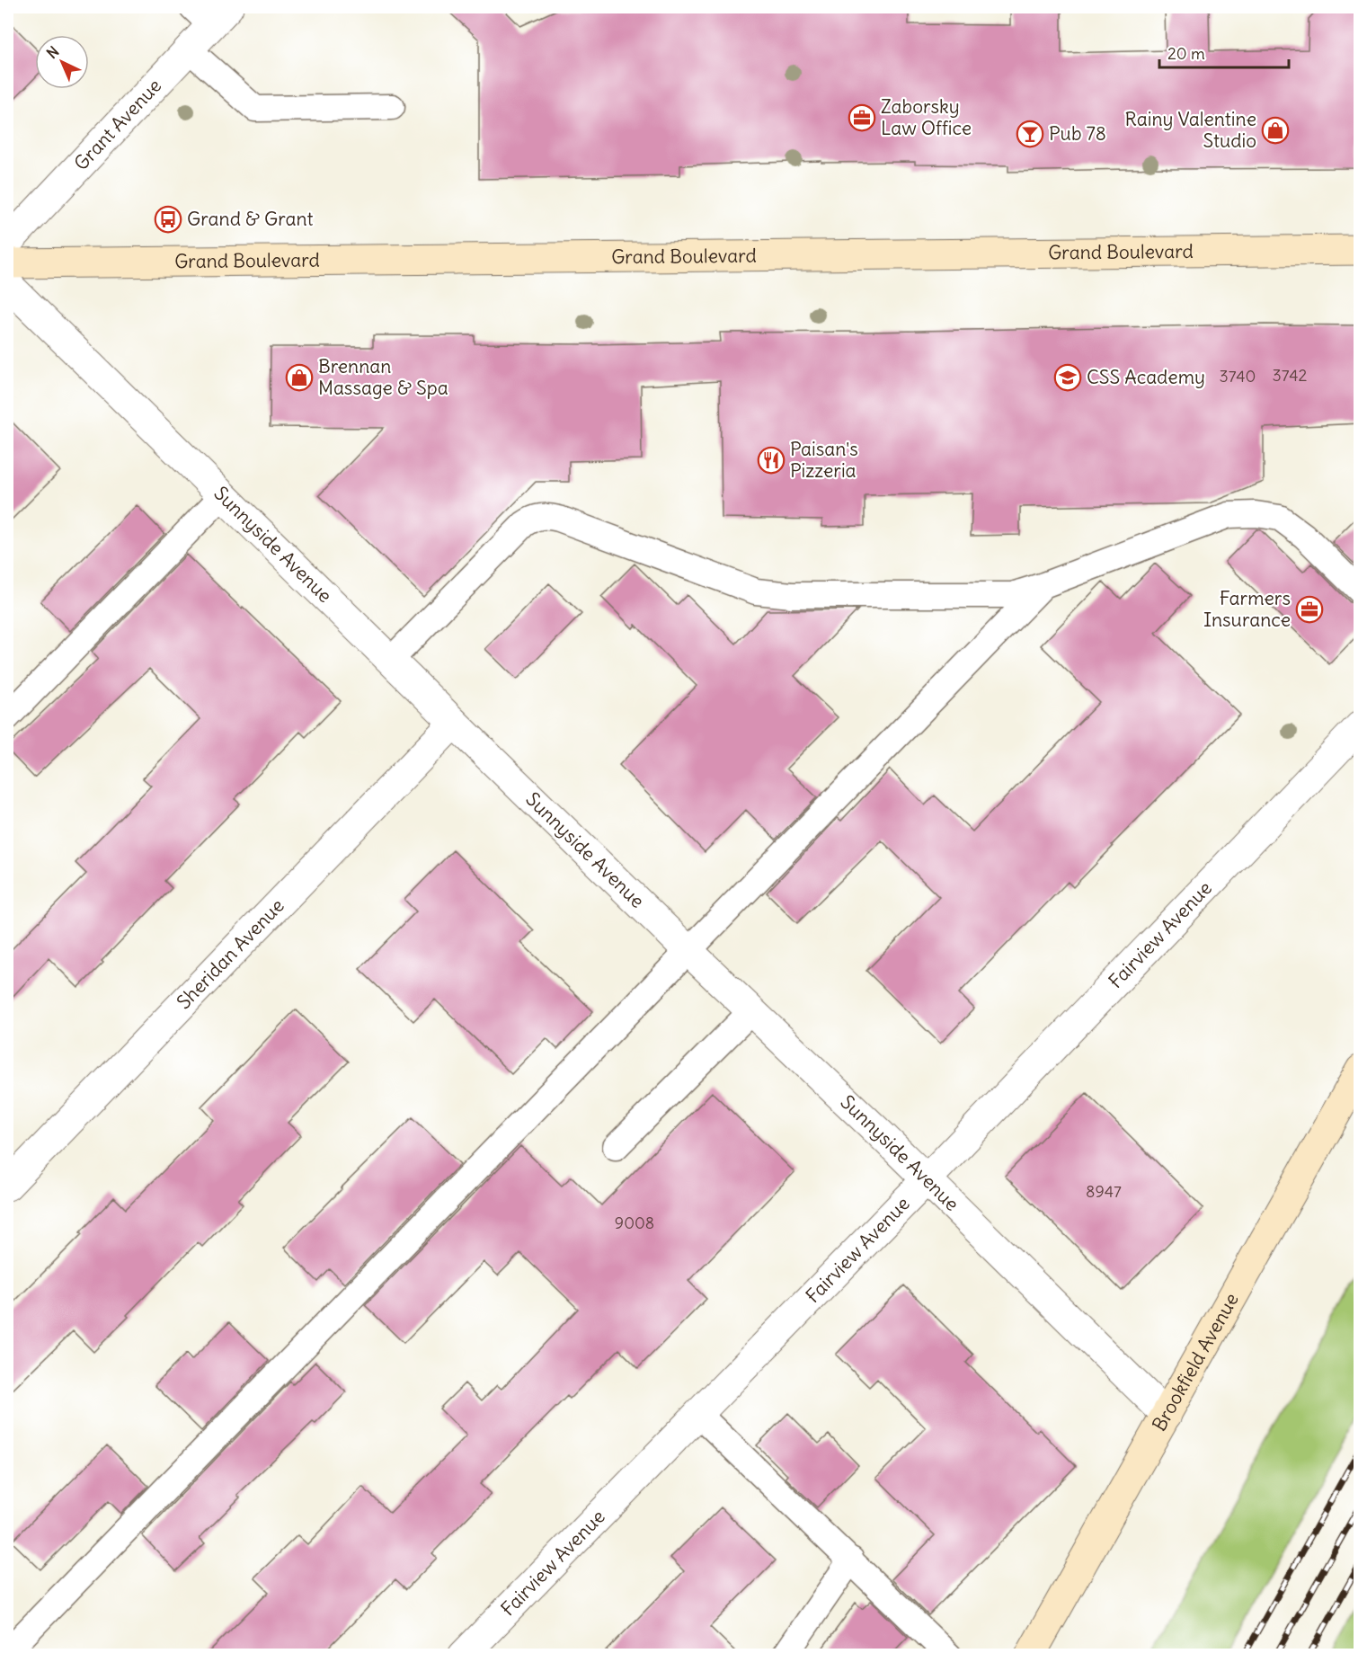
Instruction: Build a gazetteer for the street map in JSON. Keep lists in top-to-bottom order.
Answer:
{
  "streets": {
    "street": [
      "Grant Avenue",
      "Grand Boulevard",
      "Sunnyside Avenue",
      "Fairview Avenue",
      "Sheridan Avenue",
      "Brookfield Avenue"
    ]
  },
  "crossings": [
    ["Sunnyside Avenue", "Fairview Avenue"],
    ["Sunnyside Avenue", "Sheridan Avenue"],
    ["Sunnyside Avenue", "Brookfield Avenue"]
  ],
  "places": {
    "office": ["Zaborsky Law Office", "Farmers Insurance"],
    "shop": ["Rainy Valentine Studio", "Brennan Massage & Spa"],
    "bar": ["Pub 78"],
    "bus stop": ["Grand & Grant"],
    "school or university": ["CSS Academy"],
    "restaurant": ["Paisan's Pizzeria"]
  },
  "house_numbers": [
    "3742",
    "3740",
    "8947",
    "9008"
  ],
  "scale_bar": "20 m",
  "north": "top left"
}
